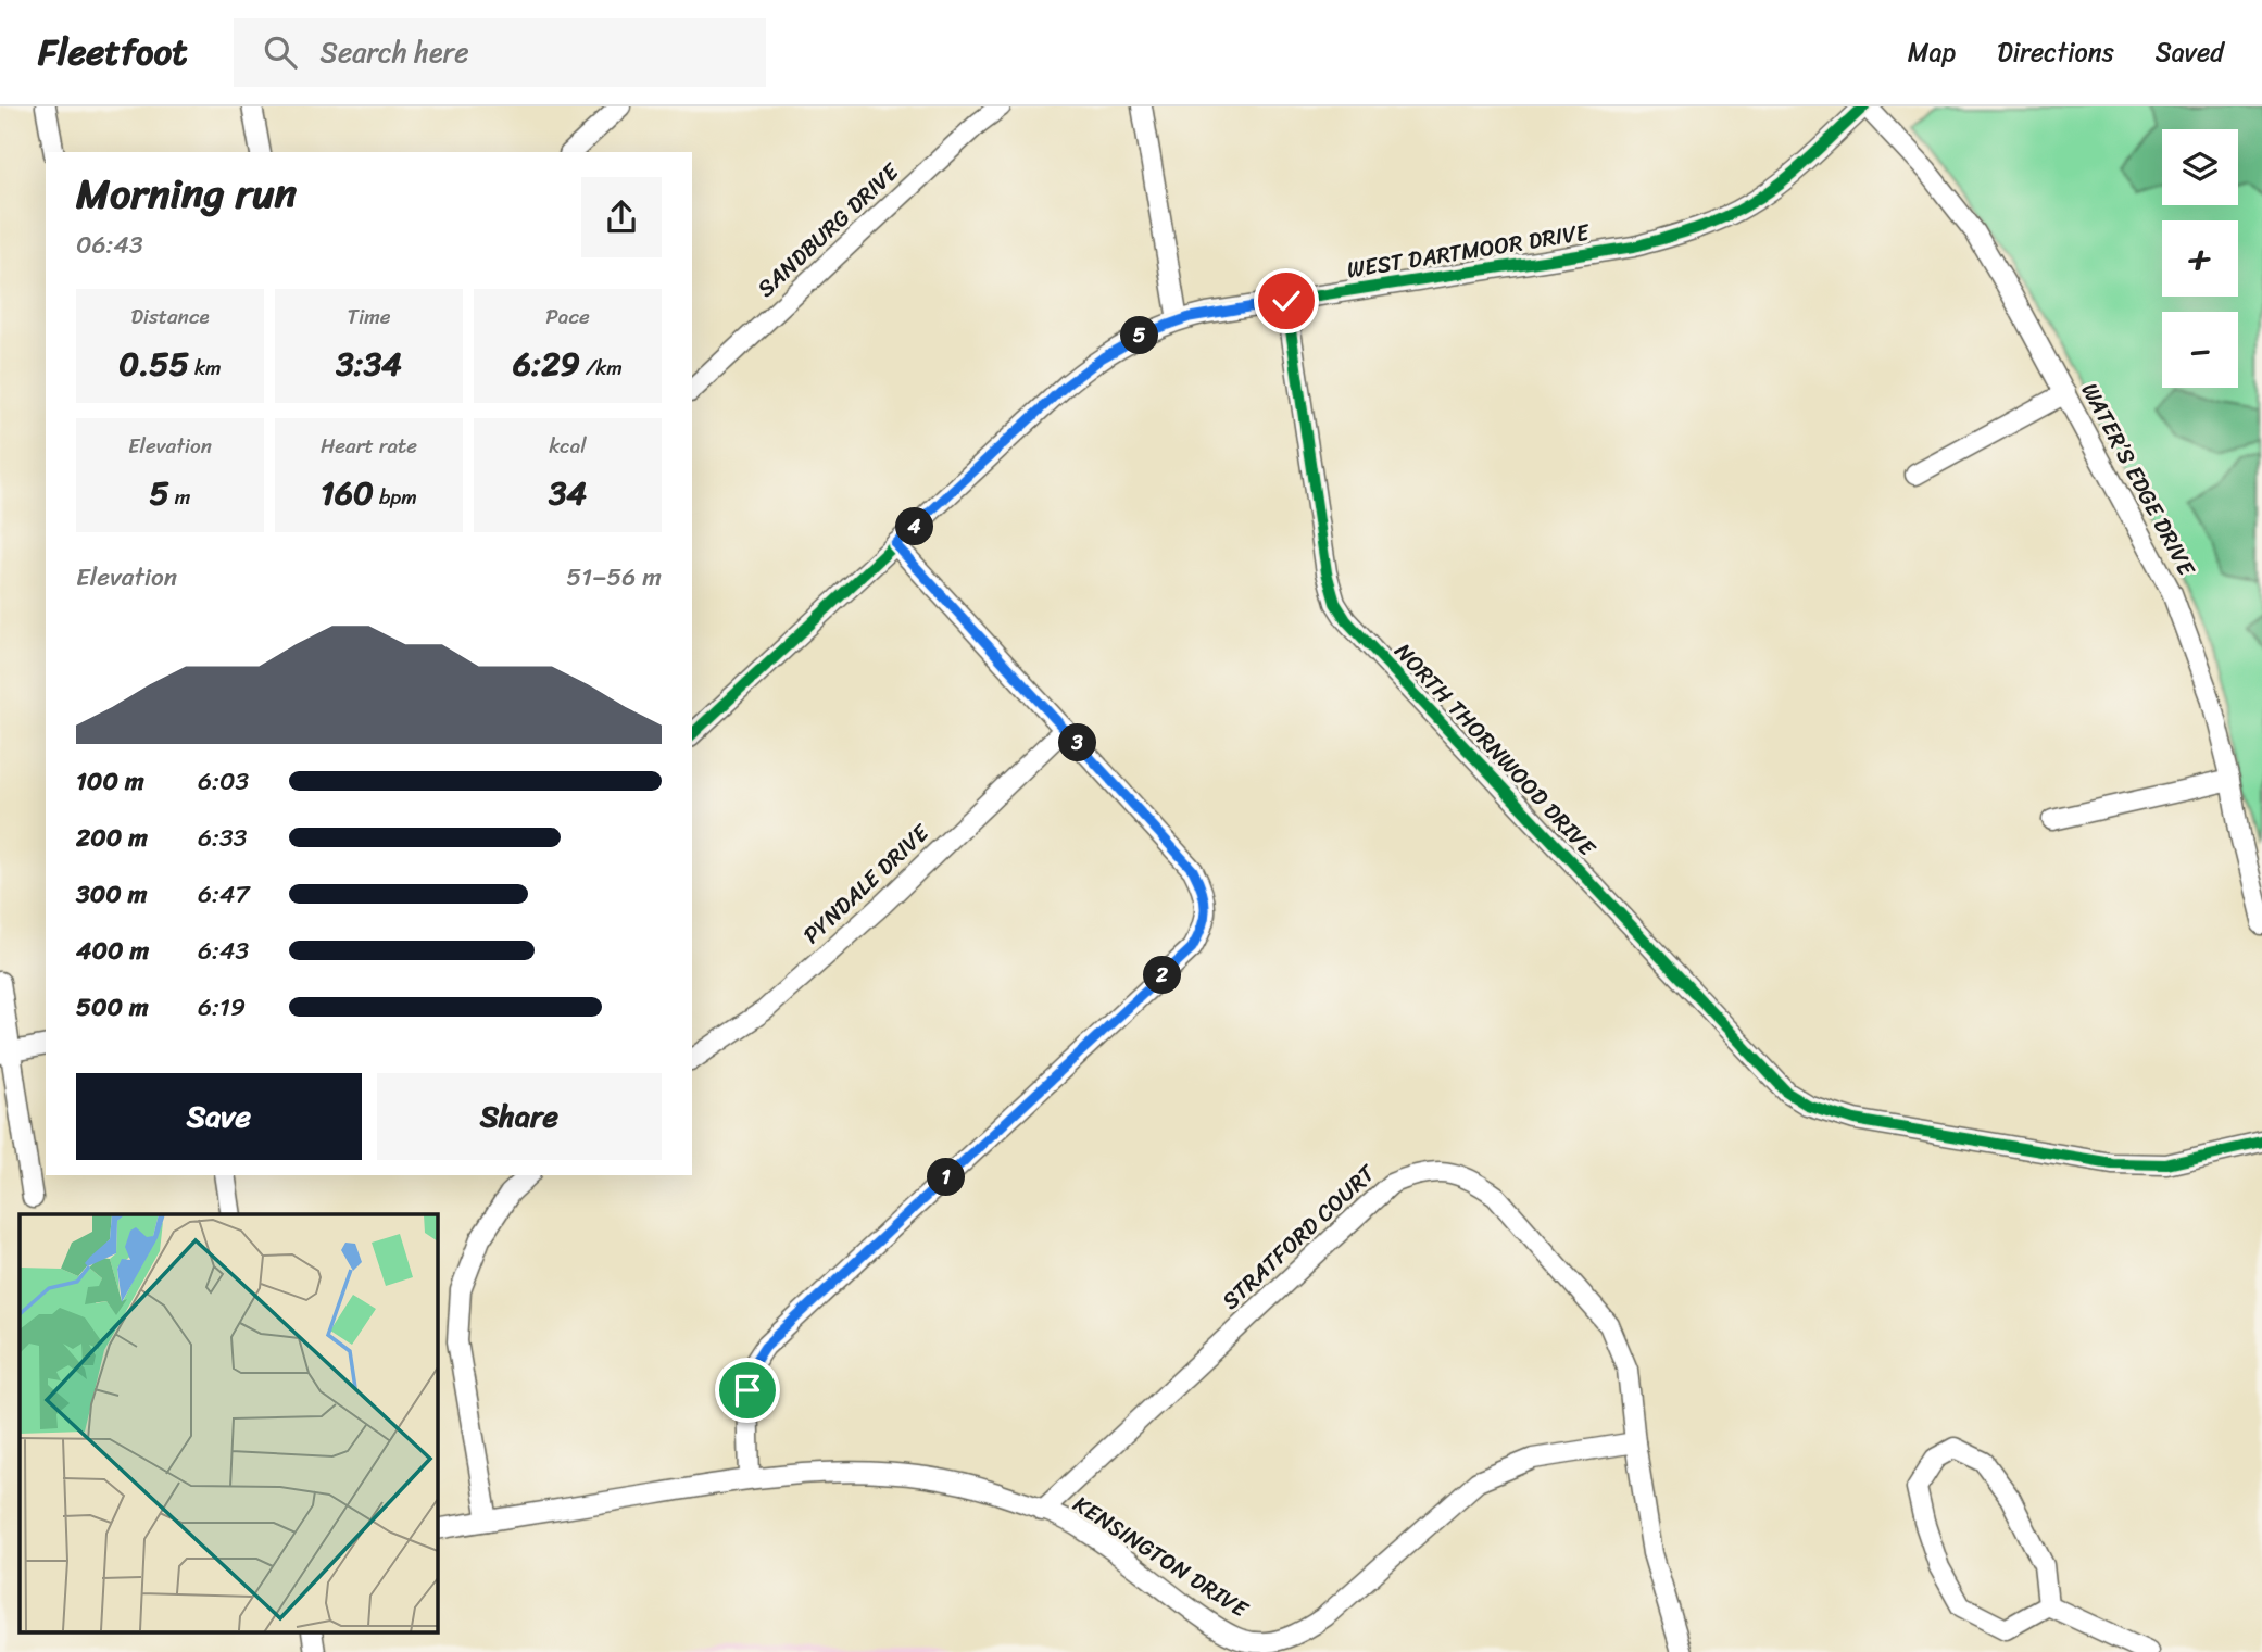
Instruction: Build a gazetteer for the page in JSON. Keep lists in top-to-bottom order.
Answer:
{
  "streets": {
    "street": [
      "SANDBURG DRIVE",
      "WEST DARTMOOR DRIVE",
      "WATER’S EDGE DRIVE",
      "NORTH THORNWOOD DRIVE",
      "PYNDALE DRIVE",
      "STRATFORD COURT",
      "KENSINGTON DRIVE"
    ]
  },
  "crossings": [
    ["WEST DARTMOOR DRIVE", "WATER’S EDGE DRIVE"],
    ["WEST DARTMOOR DRIVE", "NORTH THORNWOOD DRIVE"],
    ["STRATFORD COURT", "KENSINGTON DRIVE"]
  ],
  "page": {
    "header": "Fleetfoot",
    "search": "Search here",
    "nav": ["Map", "Directions", "Saved"],
    "map_buttons": ["+", "−"],
    "heading": ["Morning run", "06:43"],
    "stats": [
      ["Distance", "0.55 km"],
      ["Time", "3:34"],
      ["Pace", "6:29 /km"],
      ["Elevation", "5 m"],
      ["Heart rate", "160 bpm"],
      ["kcal", "34"]
    ],
    "pins": [
      "5",
      "4",
      "3",
      "2",
      "1"
    ],
    "chart": ["Elevation", "51–56 m"],
    "list": [
      {
        "name": "100 m",
        "note": "6:03"
      },
      {
        "name": "200 m",
        "note": "6:33"
      },
      {
        "name": "300 m",
        "note": "6:47"
      },
      {
        "name": "400 m",
        "note": "6:43"
      },
      {
        "name": "500 m",
        "note": "6:19"
      }
    ],
    "buttons": ["Save", "Share"]
  }
}
